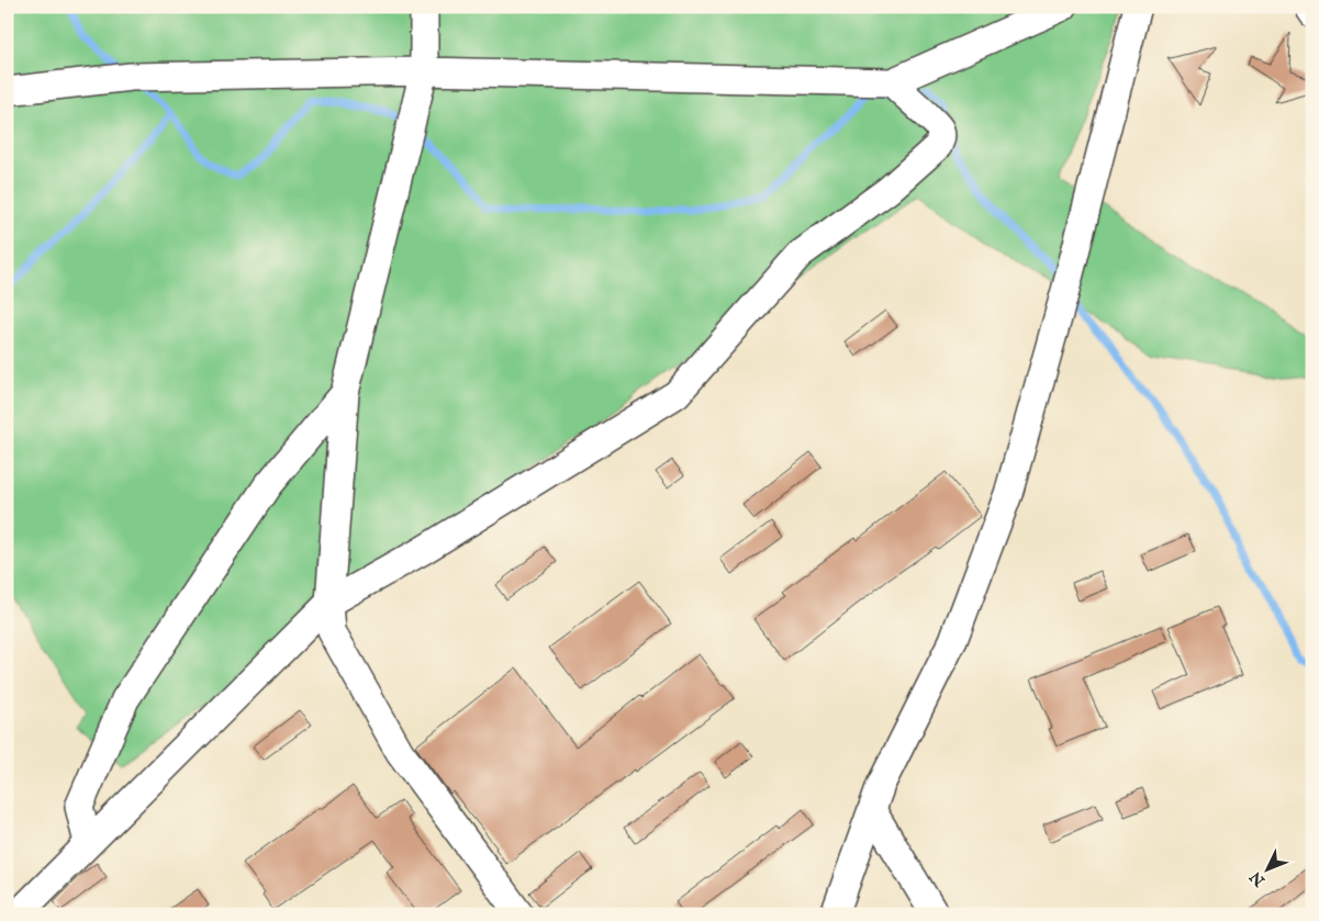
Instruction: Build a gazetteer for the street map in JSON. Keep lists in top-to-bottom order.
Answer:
{
  "north": "bottom left"
}
